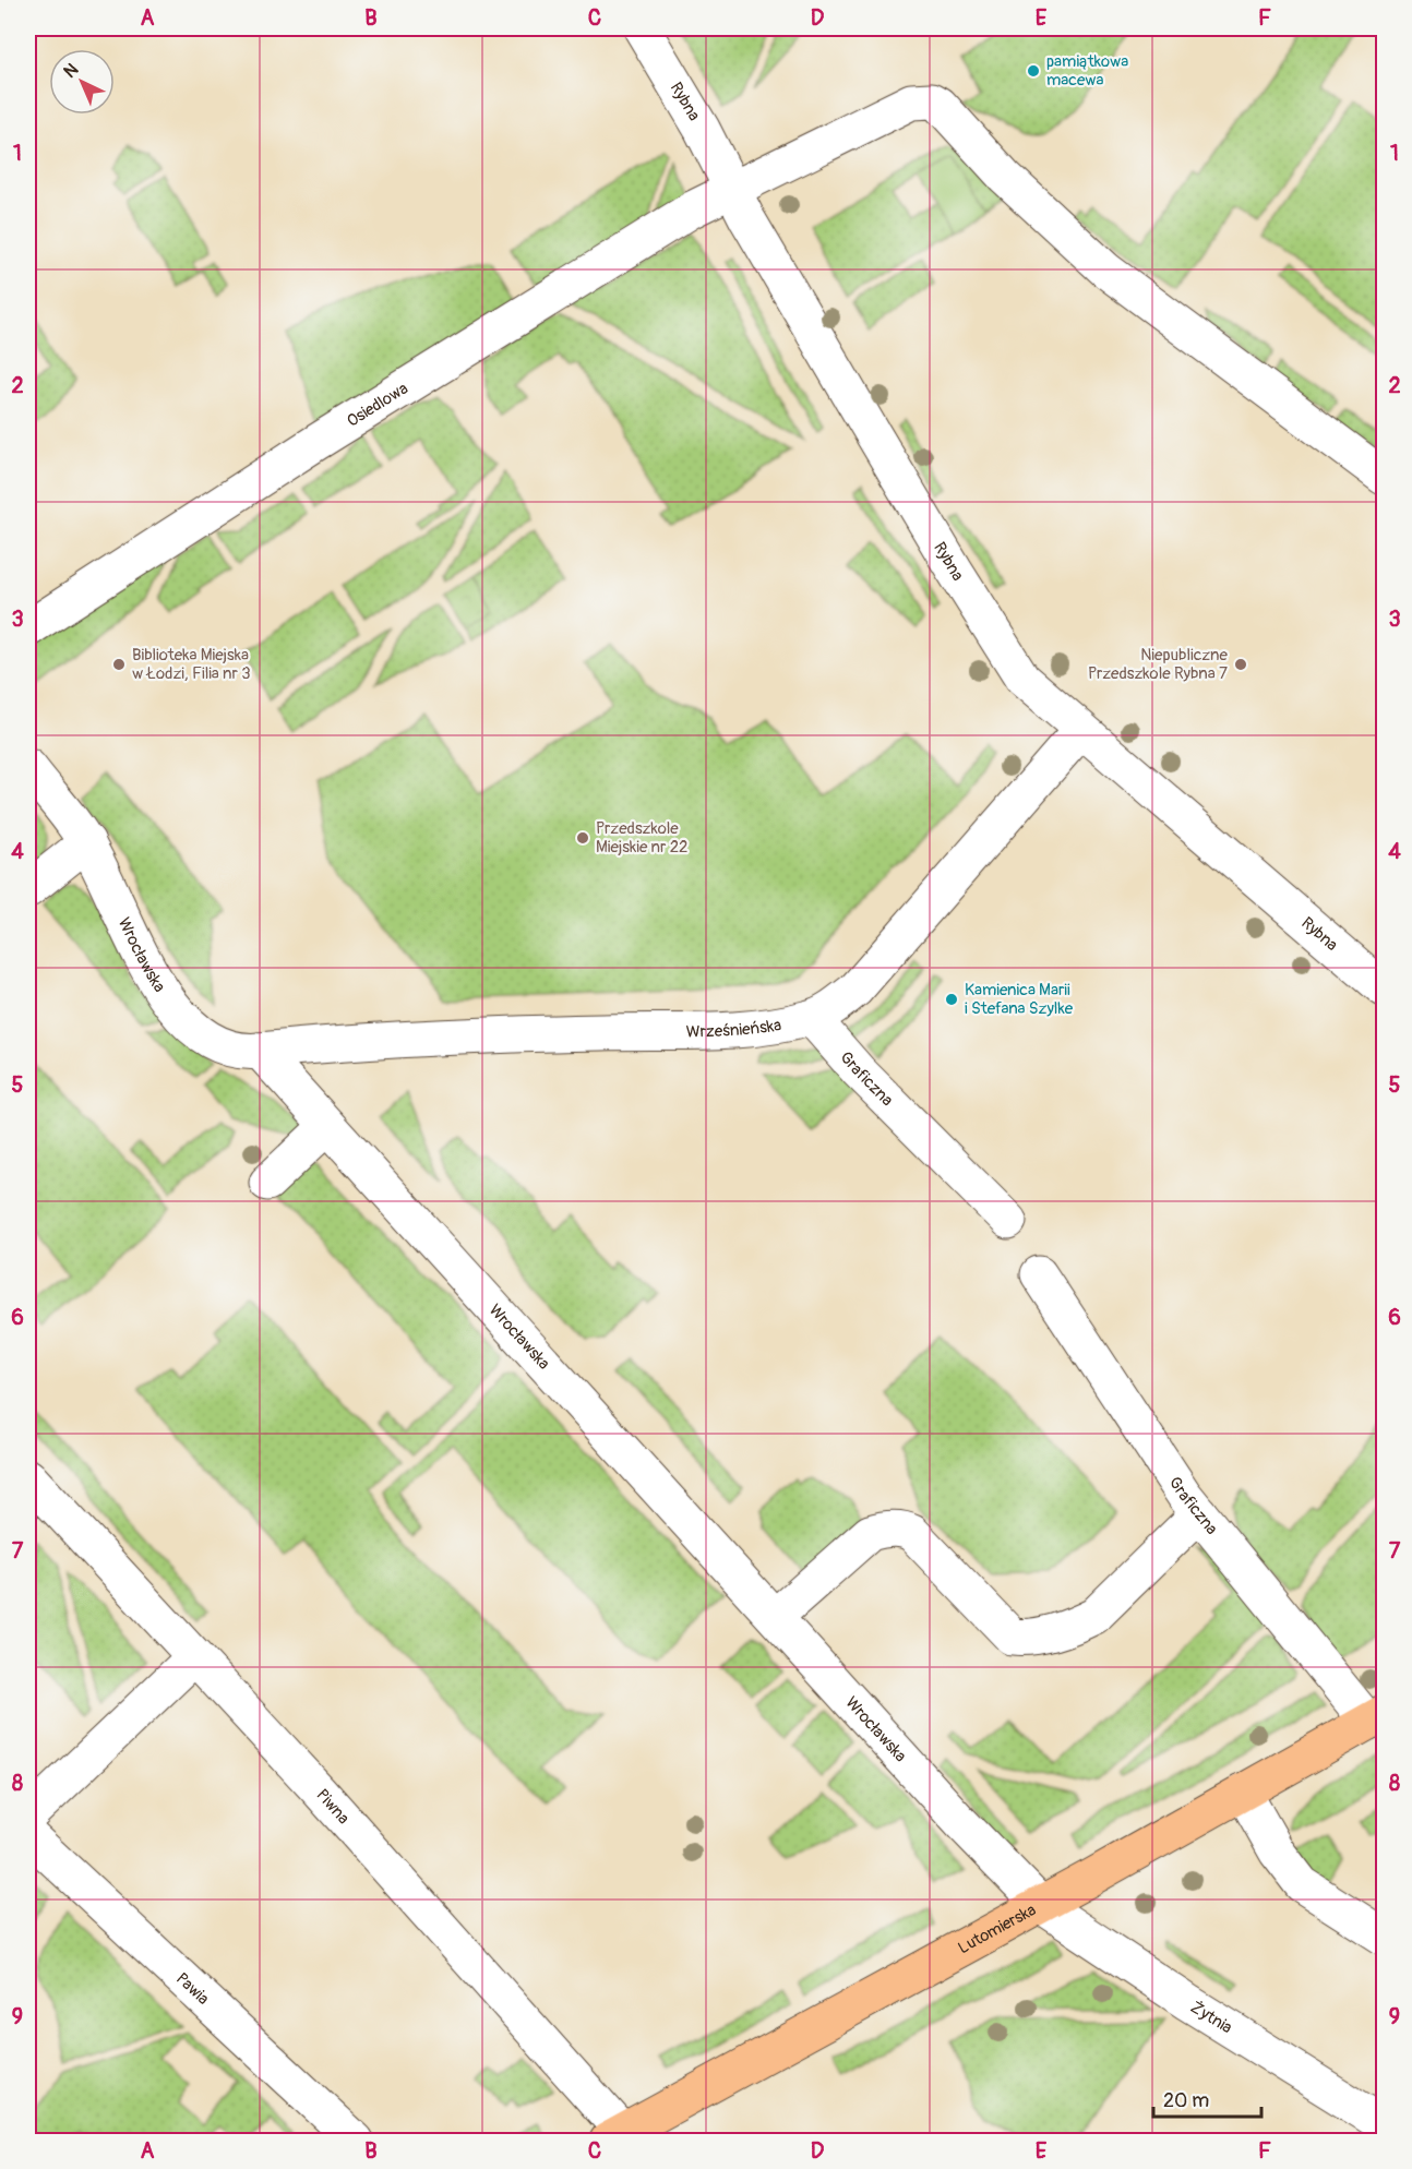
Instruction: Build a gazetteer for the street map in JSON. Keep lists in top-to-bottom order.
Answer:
{
  "streets": {
    "main road": ["Lutomierska"],
    "street": [
      "Rybna",
      "Osiedlowa",
      "Wrocławska",
      "Wrześnieńska",
      "Graficzna",
      "Piwna",
      "Pawia",
      "Żytnia"
    ]
  },
  "crossings": [
    ["Rybna", "Osiedlowa"],
    ["Rybna", "Wrześnieńska"],
    ["Wrocławska", "Wrześnieńska"],
    ["Wrocławska", "Lutomierska"],
    ["Wrocławska", "Żytnia"],
    ["Wrześnieńska", "Graficzna"],
    ["Graficzna", "Lutomierska"],
    ["Piwna", "Lutomierska"],
    ["Lutomierska", "Żytnia"]
  ],
  "places": [
    "pamiątkowa macewa",
    "Biblioteka Miejska w Łodzi, Filia nr 3",
    "Niepubliczne Przedszkole Rybna 7",
    "Przedszkole Miejskie nr 22",
    "Kamienica Marii i Stefana Szylke"
  ],
  "scale_bar": "20 m",
  "north": "top left",
  "grid": {
    "columns": [
      "A",
      "B",
      "C",
      "D",
      "E",
      "F"
    ],
    "rows": [
      "1",
      "2",
      "3",
      "4",
      "5",
      "6",
      "7",
      "8",
      "9"
    ]
  }
}
